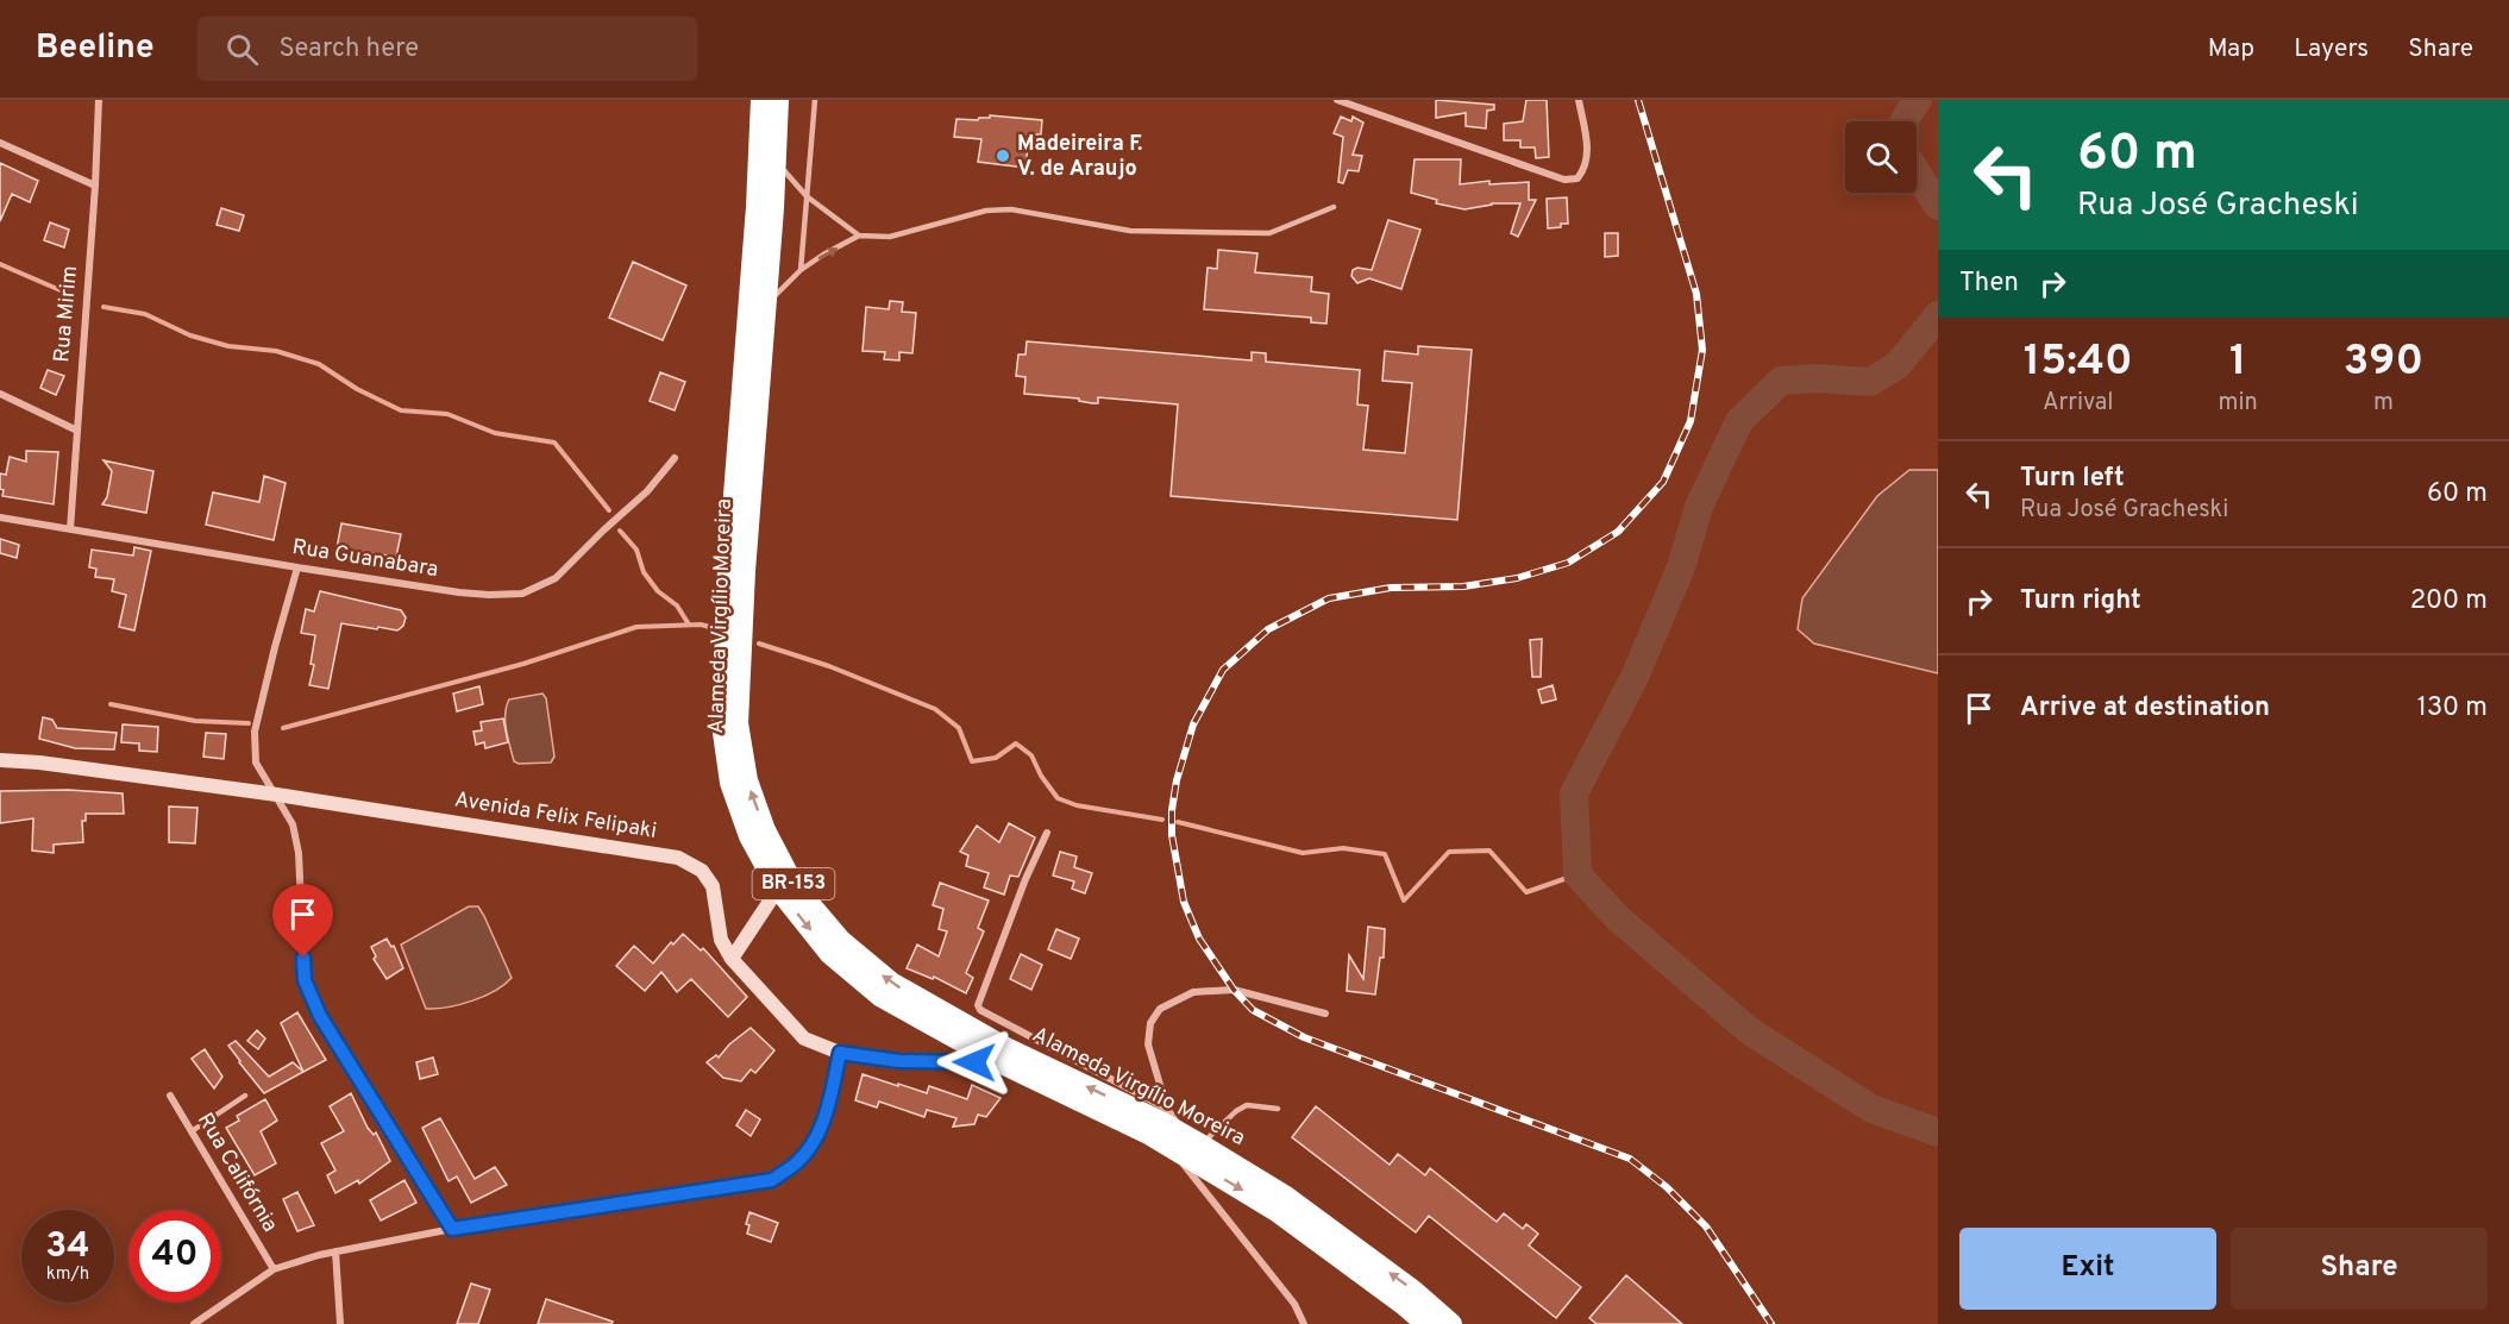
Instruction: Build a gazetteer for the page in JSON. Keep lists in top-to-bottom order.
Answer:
{
  "streets": {
    "highway": ["Alameda Virgílio Moreira", "BR-153"],
    "street": [
      "Rua Mirim",
      "Rua Guanabara",
      "Avenida Felix Felipaki",
      "Rua Califórnia"
    ]
  },
  "crossings": [
    ["Rua Mirim", "Rua Guanabara"],
    ["Alameda Virgílio Moreira", "Avenida Felix Felipaki"]
  ],
  "places": ["Madeireira F. V. de Araujo"],
  "page": {
    "header": "Beeline",
    "search": "Search here",
    "nav": ["Map", "Layers", "Share"],
    "turn": ["60 m", "Rua José Gracheski"],
    "then": "Then",
    "eta": [
      "15:40",
      "Arrival",
      "1",
      "min",
      "390",
      "m"
    ],
    "list": [
      {
        "name": "Turn left",
        "note": "Rua José Gracheski",
        "value": "60 m"
      },
      {
        "name": "Turn right",
        "value": "200 m"
      },
      {
        "name": "Arrive at destination",
        "value": "130 m"
      }
    ],
    "speed": "34 km/h",
    "limit": "40",
    "buttons": ["Exit", "Share"]
  }
}
